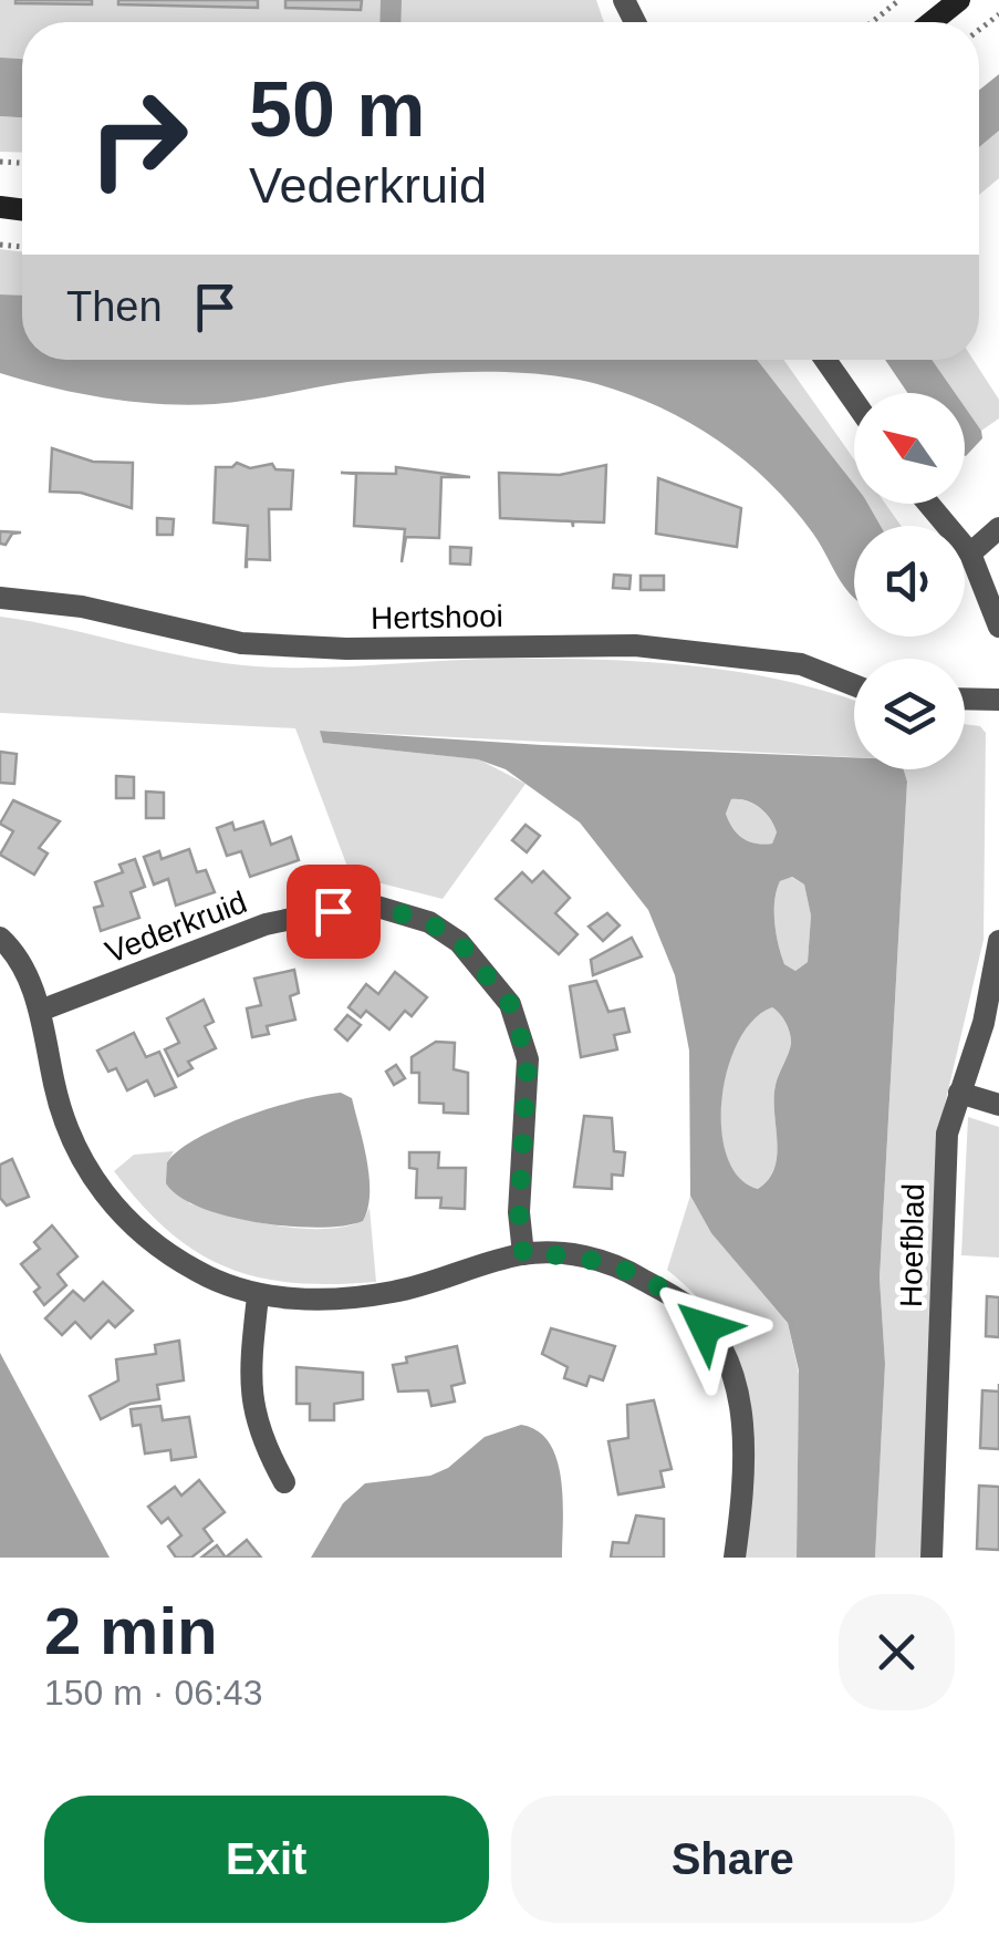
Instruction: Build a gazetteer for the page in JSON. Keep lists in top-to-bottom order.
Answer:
{
  "streets": {
    "street": ["Hertshooi", "Vederkruid", "Hoefblad"]
  },
  "north": "top left",
  "page": {
    "turn": ["50 m", "Vederkruid"],
    "then": "Then",
    "heading": ["2 min", "150 m · 06:43"],
    "buttons": ["Exit", "Share"]
  }
}
